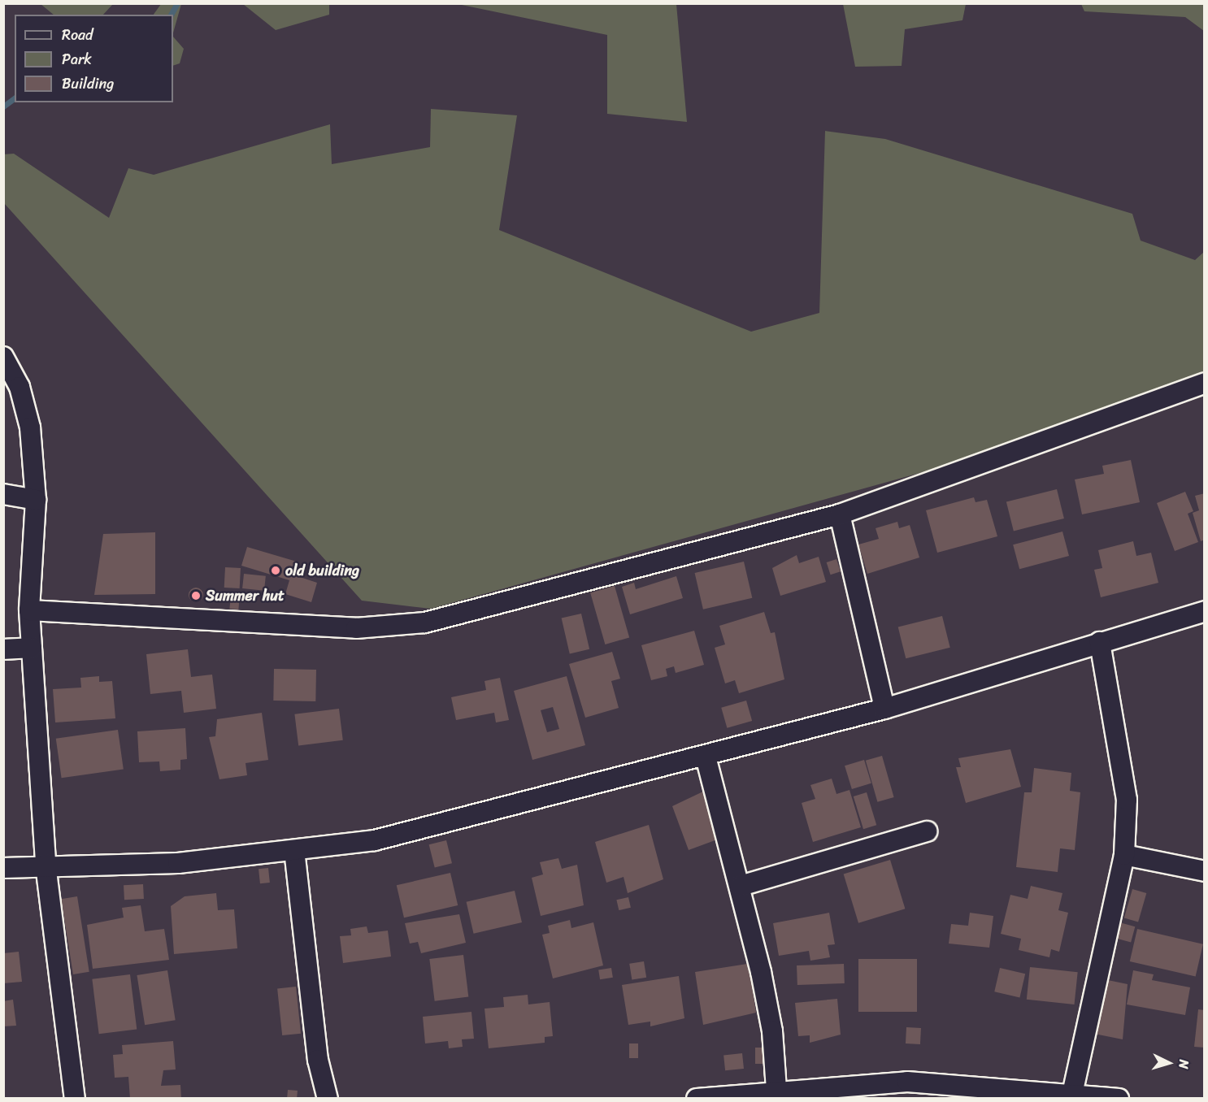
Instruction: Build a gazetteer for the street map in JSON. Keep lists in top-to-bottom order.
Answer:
{
  "places": ["old building", "Summer hut"],
  "legend": ["Road", "Park", "Building"],
  "north": "right"
}
